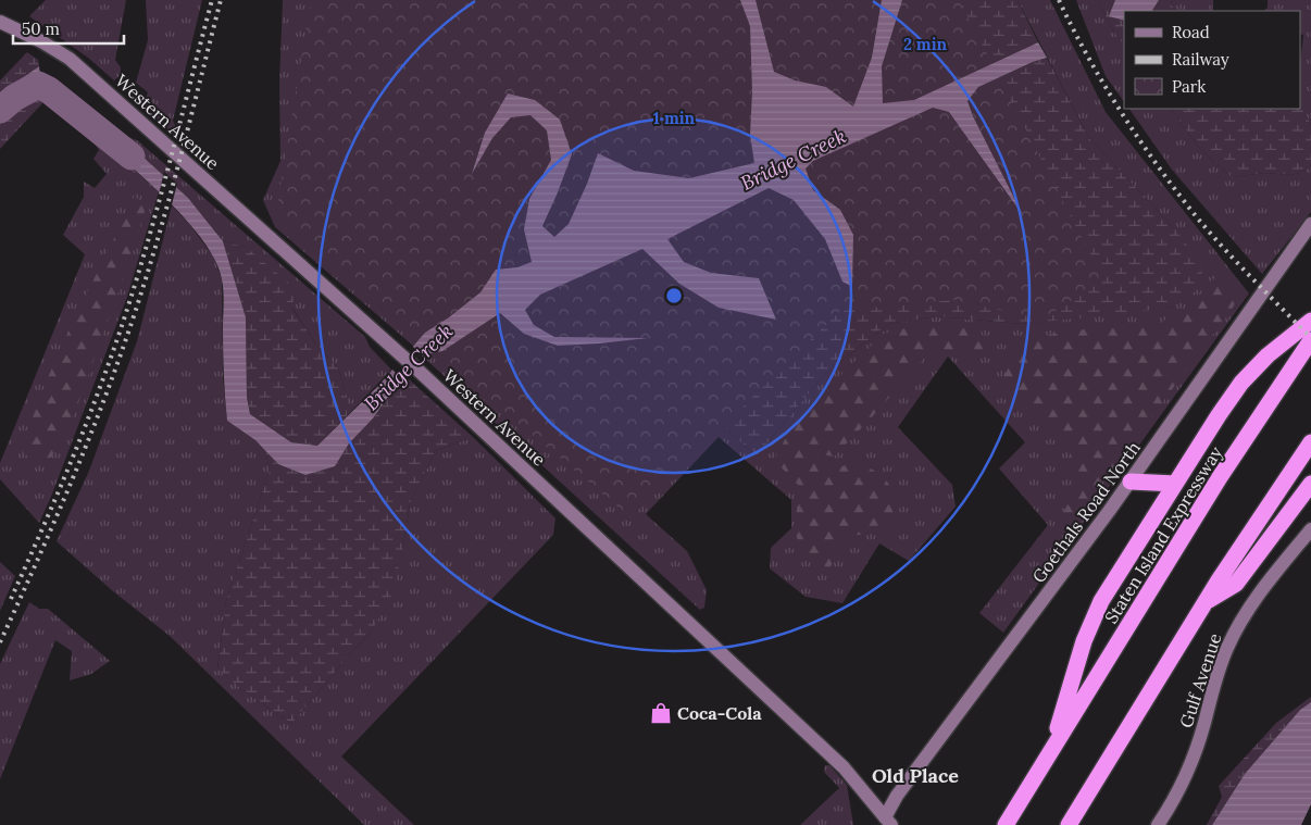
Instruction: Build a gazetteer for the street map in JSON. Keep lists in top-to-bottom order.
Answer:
{
  "streets": {
    "highway": ["Staten Island Expressway"],
    "street": ["Western Avenue", "Goethals Road North", "Gulf Avenue"]
  },
  "crossings": [
    ["Western Avenue", "Goethals Road North"]
  ],
  "districts": ["Old Place"],
  "water": ["Bridge Creek"],
  "places": {
    "shop": ["Coca-Cola"]
  },
  "legend": ["Road", "Railway", "Park"],
  "scale_bar": "50 m",
  "rings": ["2 min", "1 min"]
}
